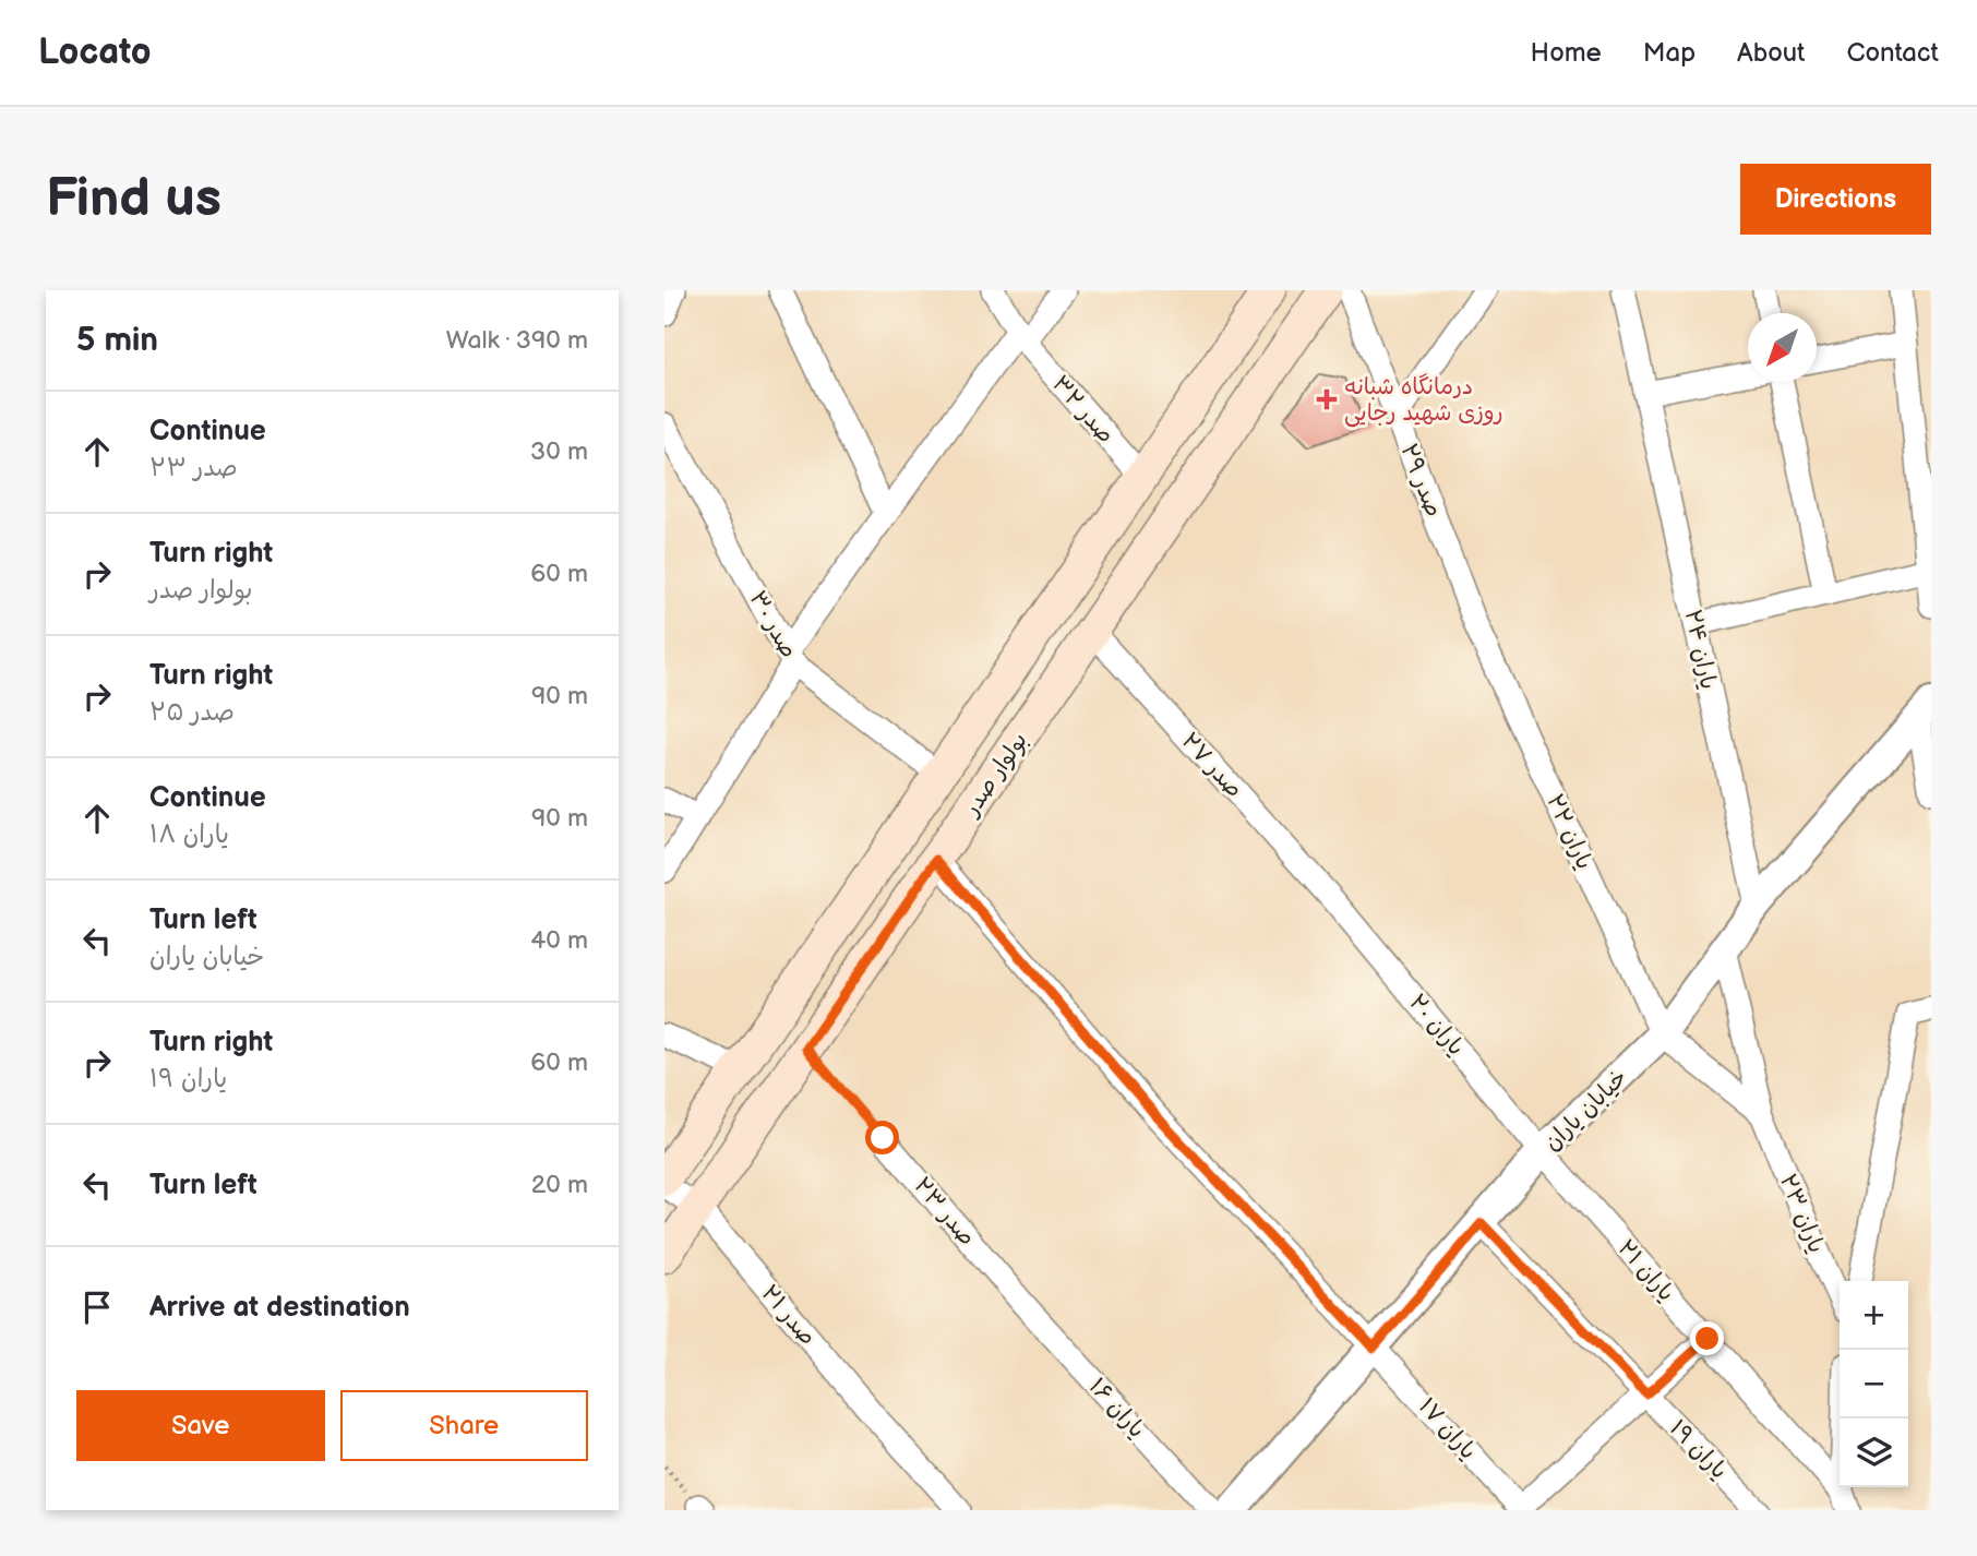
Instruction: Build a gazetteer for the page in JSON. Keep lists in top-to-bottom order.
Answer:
{
  "streets": {
    "main road": ["بولوار صدر"],
    "street": [
      "صدر ۳۲",
      "صدر ۲۹",
      "صدر ۳۰",
      "یاران ۲۴",
      "صدر ۲۷",
      "یاران ۲۲",
      "یاران ۲۰",
      "خیابان یاران",
      "صدر ۲۳",
      "یاران ۲۳",
      "یاران ۲۱",
      "صدر ۲۱",
      "یاران ۱۶",
      "یاران ۱۷",
      "یاران ۱۹"
    ]
  },
  "crossings": [
    ["صدر ۳۲", "بولوار صدر"],
    ["صدر ۲۹", "یاران ۲۲"],
    ["صدر ۳۰", "بولوار صدر"],
    ["یاران ۲۴", "خیابان یاران"],
    ["صدر ۲۷", "بولوار صدر"],
    ["صدر ۲۷", "یاران ۲۰"],
    ["بولوار صدر", "صدر ۲۱"],
    ["بولوار صدر", "یاران ۱۷"],
    ["یاران ۲۲", "خیابان یاران"],
    ["یاران ۲۲", "یاران ۲۳"],
    ["یاران ۲۰", "خیابان یاران"],
    ["یاران ۲۰", "یاران ۲۱"],
    ["خیابان یاران", "یاران ۲۳"],
    ["خیابان یاران", "یاران ۲۱"],
    ["خیابان یاران", "یاران ۱۷"],
    ["خیابان یاران", "یاران ۱۹"],
    ["صدر ۲۳", "یاران ۱۶"]
  ],
  "places": {
    "health": ["درمانگاه شبانه روزی شهید رجایی"]
  },
  "north": "bottom left",
  "page": {
    "header": "Locato",
    "nav": [
      "Home",
      "Map",
      "About",
      "Contact"
    ],
    "buttons": [
      "Directions",
      ["Save", "Share"]
    ],
    "title": "Find us",
    "heading": ["5 min", "Walk · 390 m"],
    "list": [
      ["Continue", "صدر ۲۳", "30 m"],
      ["Turn right", "بولوار صدر", "60 m"],
      ["Turn right", "صدر ۲۵", "90 m"],
      ["Continue", "یاران ۱۸", "90 m"],
      ["Turn left", "خیابان یاران", "40 m"],
      ["Turn right", "یاران ۱۹", "60 m"],
      ["Turn left", "20 m"],
      "Arrive at destination"
    ],
    "map_buttons": ["+", "−"]
  }
}
